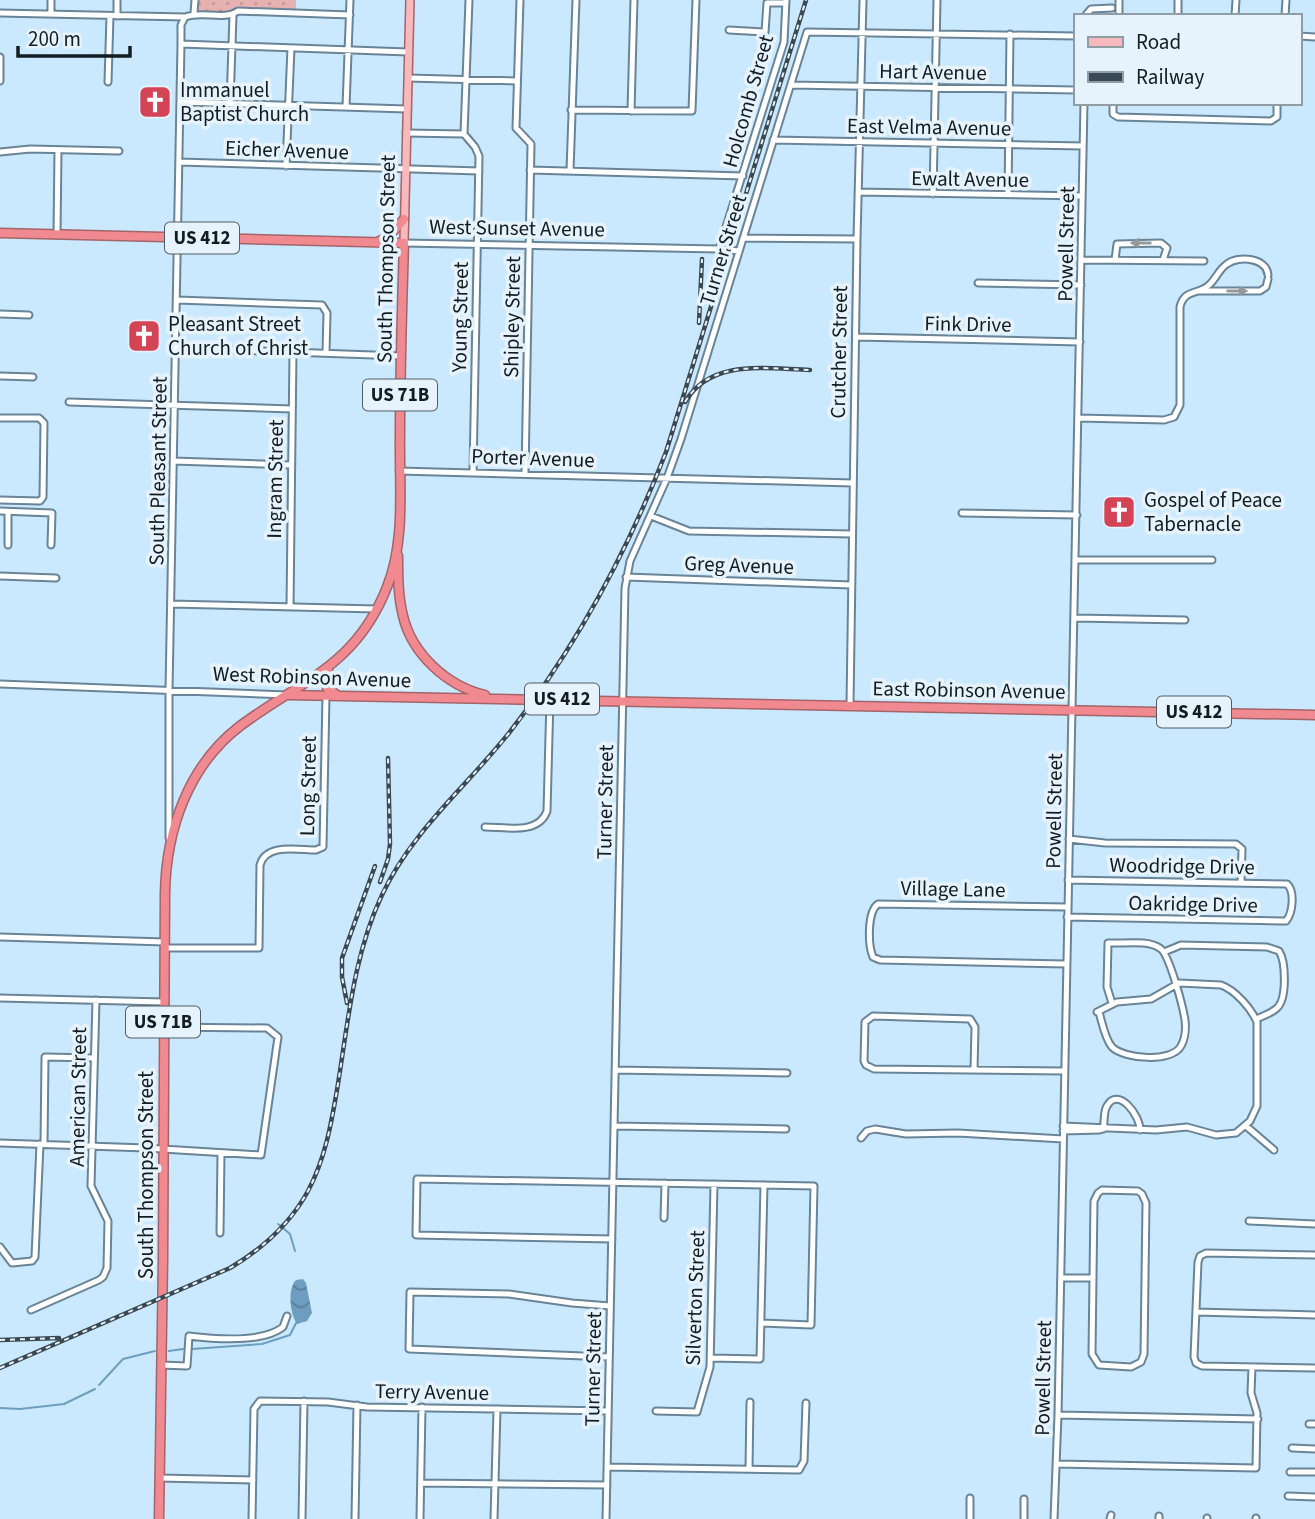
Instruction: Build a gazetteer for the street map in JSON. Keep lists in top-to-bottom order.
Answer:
{
  "streets": {
    "highway": [
      "West Sunset Avenue",
      "US 412",
      "South Thompson Street",
      "US 71B",
      "West Robinson Avenue",
      "East Robinson Avenue"
    ],
    "street": [
      "Hart Avenue",
      "Holcomb Street",
      "East Velma Avenue",
      "Eicher Avenue",
      "Ewalt Avenue",
      "Powell Street",
      "Turner Street",
      "Young Street",
      "Shipley Street",
      "Fink Drive",
      "Crutcher Street",
      "Porter Avenue",
      "South Pleasant Street",
      "Ingram Street",
      "Greg Avenue",
      "Long Street",
      "Woodridge Drive",
      "Village Lane",
      "Oakridge Drive",
      "American Street",
      "Silverton Street",
      "Terry Avenue"
    ]
  },
  "crossings": [
    ["Hart Avenue", "Turner Street"],
    ["Hart Avenue", "Crutcher Street"],
    ["Holcomb Street", "West Sunset Avenue"],
    ["East Velma Avenue", "Powell Street"],
    ["East Velma Avenue", "Turner Street"],
    ["East Velma Avenue", "Crutcher Street"],
    ["Eicher Avenue", "South Thompson Street"],
    ["Eicher Avenue", "Young Street"],
    ["Eicher Avenue", "South Pleasant Street"],
    ["Ewalt Avenue", "Powell Street"],
    ["Ewalt Avenue", "Crutcher Street"],
    ["West Sunset Avenue", "Turner Street"],
    ["West Sunset Avenue", "South Thompson Street"],
    ["West Sunset Avenue", "Young Street"],
    ["West Sunset Avenue", "Shipley Street"],
    ["West Sunset Avenue", "South Pleasant Street"],
    ["US 412", "South Thompson Street"],
    ["US 412", "West Robinson Avenue"],
    ["Powell Street", "Fink Drive"],
    ["Powell Street", "East Robinson Avenue"],
    ["Powell Street", "Woodridge Drive"],
    ["Powell Street", "Village Lane"],
    ["Powell Street", "Oakridge Drive"],
    ["Turner Street", "Crutcher Street"],
    ["Turner Street", "Porter Avenue"],
    ["Turner Street", "Greg Avenue"],
    ["Turner Street", "West Robinson Avenue"],
    ["Turner Street", "East Robinson Avenue"],
    ["Turner Street", "Terry Avenue"],
    ["South Thompson Street", "Porter Avenue"],
    ["South Thompson Street", "South Pleasant Street"],
    ["South Thompson Street", "West Robinson Avenue"],
    ["South Thompson Street", "Long Street"],
    ["Young Street", "Porter Avenue"],
    ["Shipley Street", "Porter Avenue"],
    ["Fink Drive", "Crutcher Street"],
    ["Crutcher Street", "Porter Avenue"],
    ["Crutcher Street", "Greg Avenue"],
    ["Crutcher Street", "East Robinson Avenue"],
    ["South Pleasant Street", "West Robinson Avenue"],
    ["West Robinson Avenue", "East Robinson Avenue"],
    ["West Robinson Avenue", "Long Street"],
    ["Woodridge Drive", "Oakridge Drive"]
  ],
  "places": {
    "church": ["Immanuel Baptist Church", "Pleasant Street Church of Christ", "Gospel of Peace Tabernacle"]
  },
  "legend": ["Road", "Railway"],
  "scale_bar": "200 m"
}
